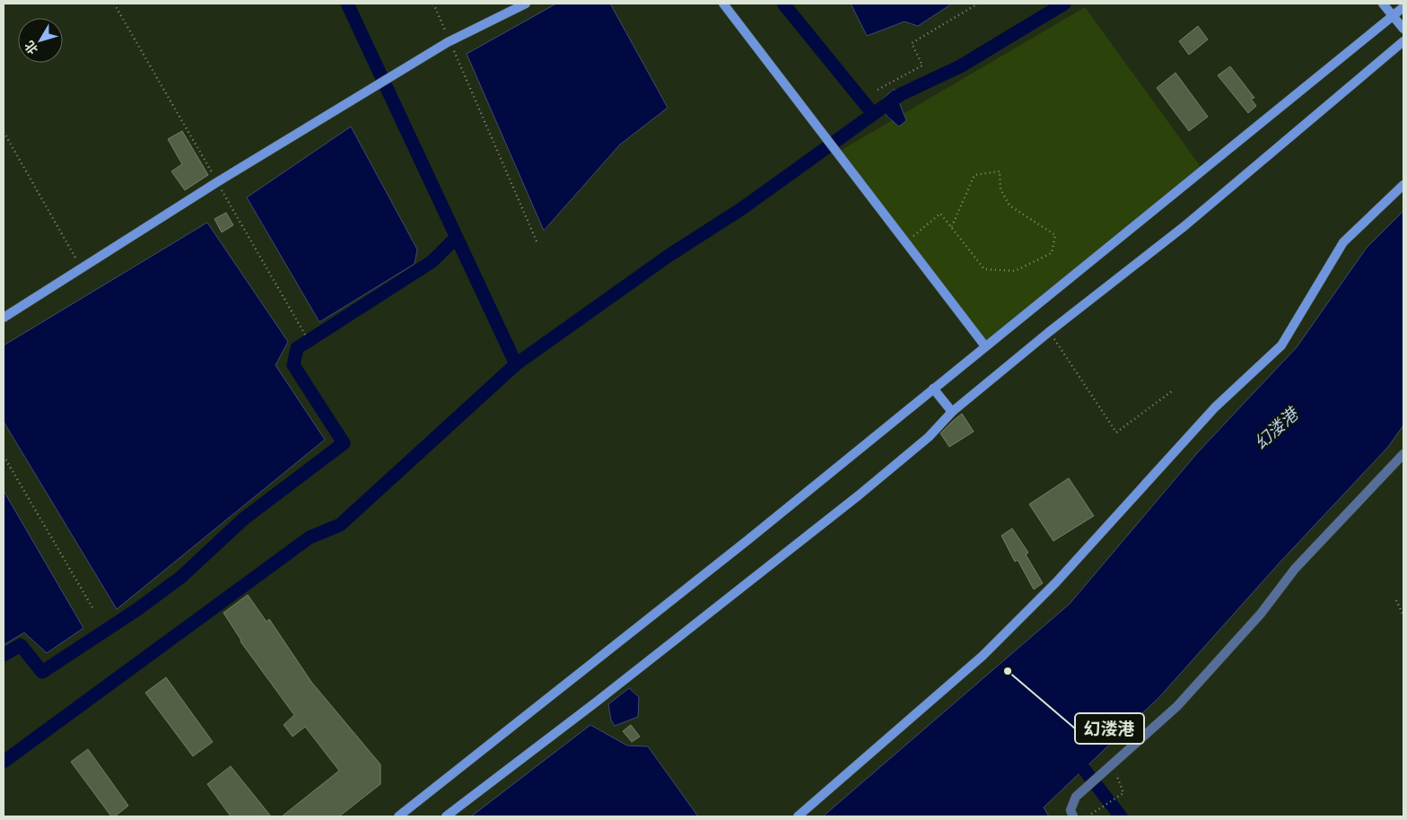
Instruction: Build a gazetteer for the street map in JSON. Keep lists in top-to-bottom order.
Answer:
{
  "water": ["幻溇港"],
  "places": ["幻溇港"],
  "north": "bottom left"
}
